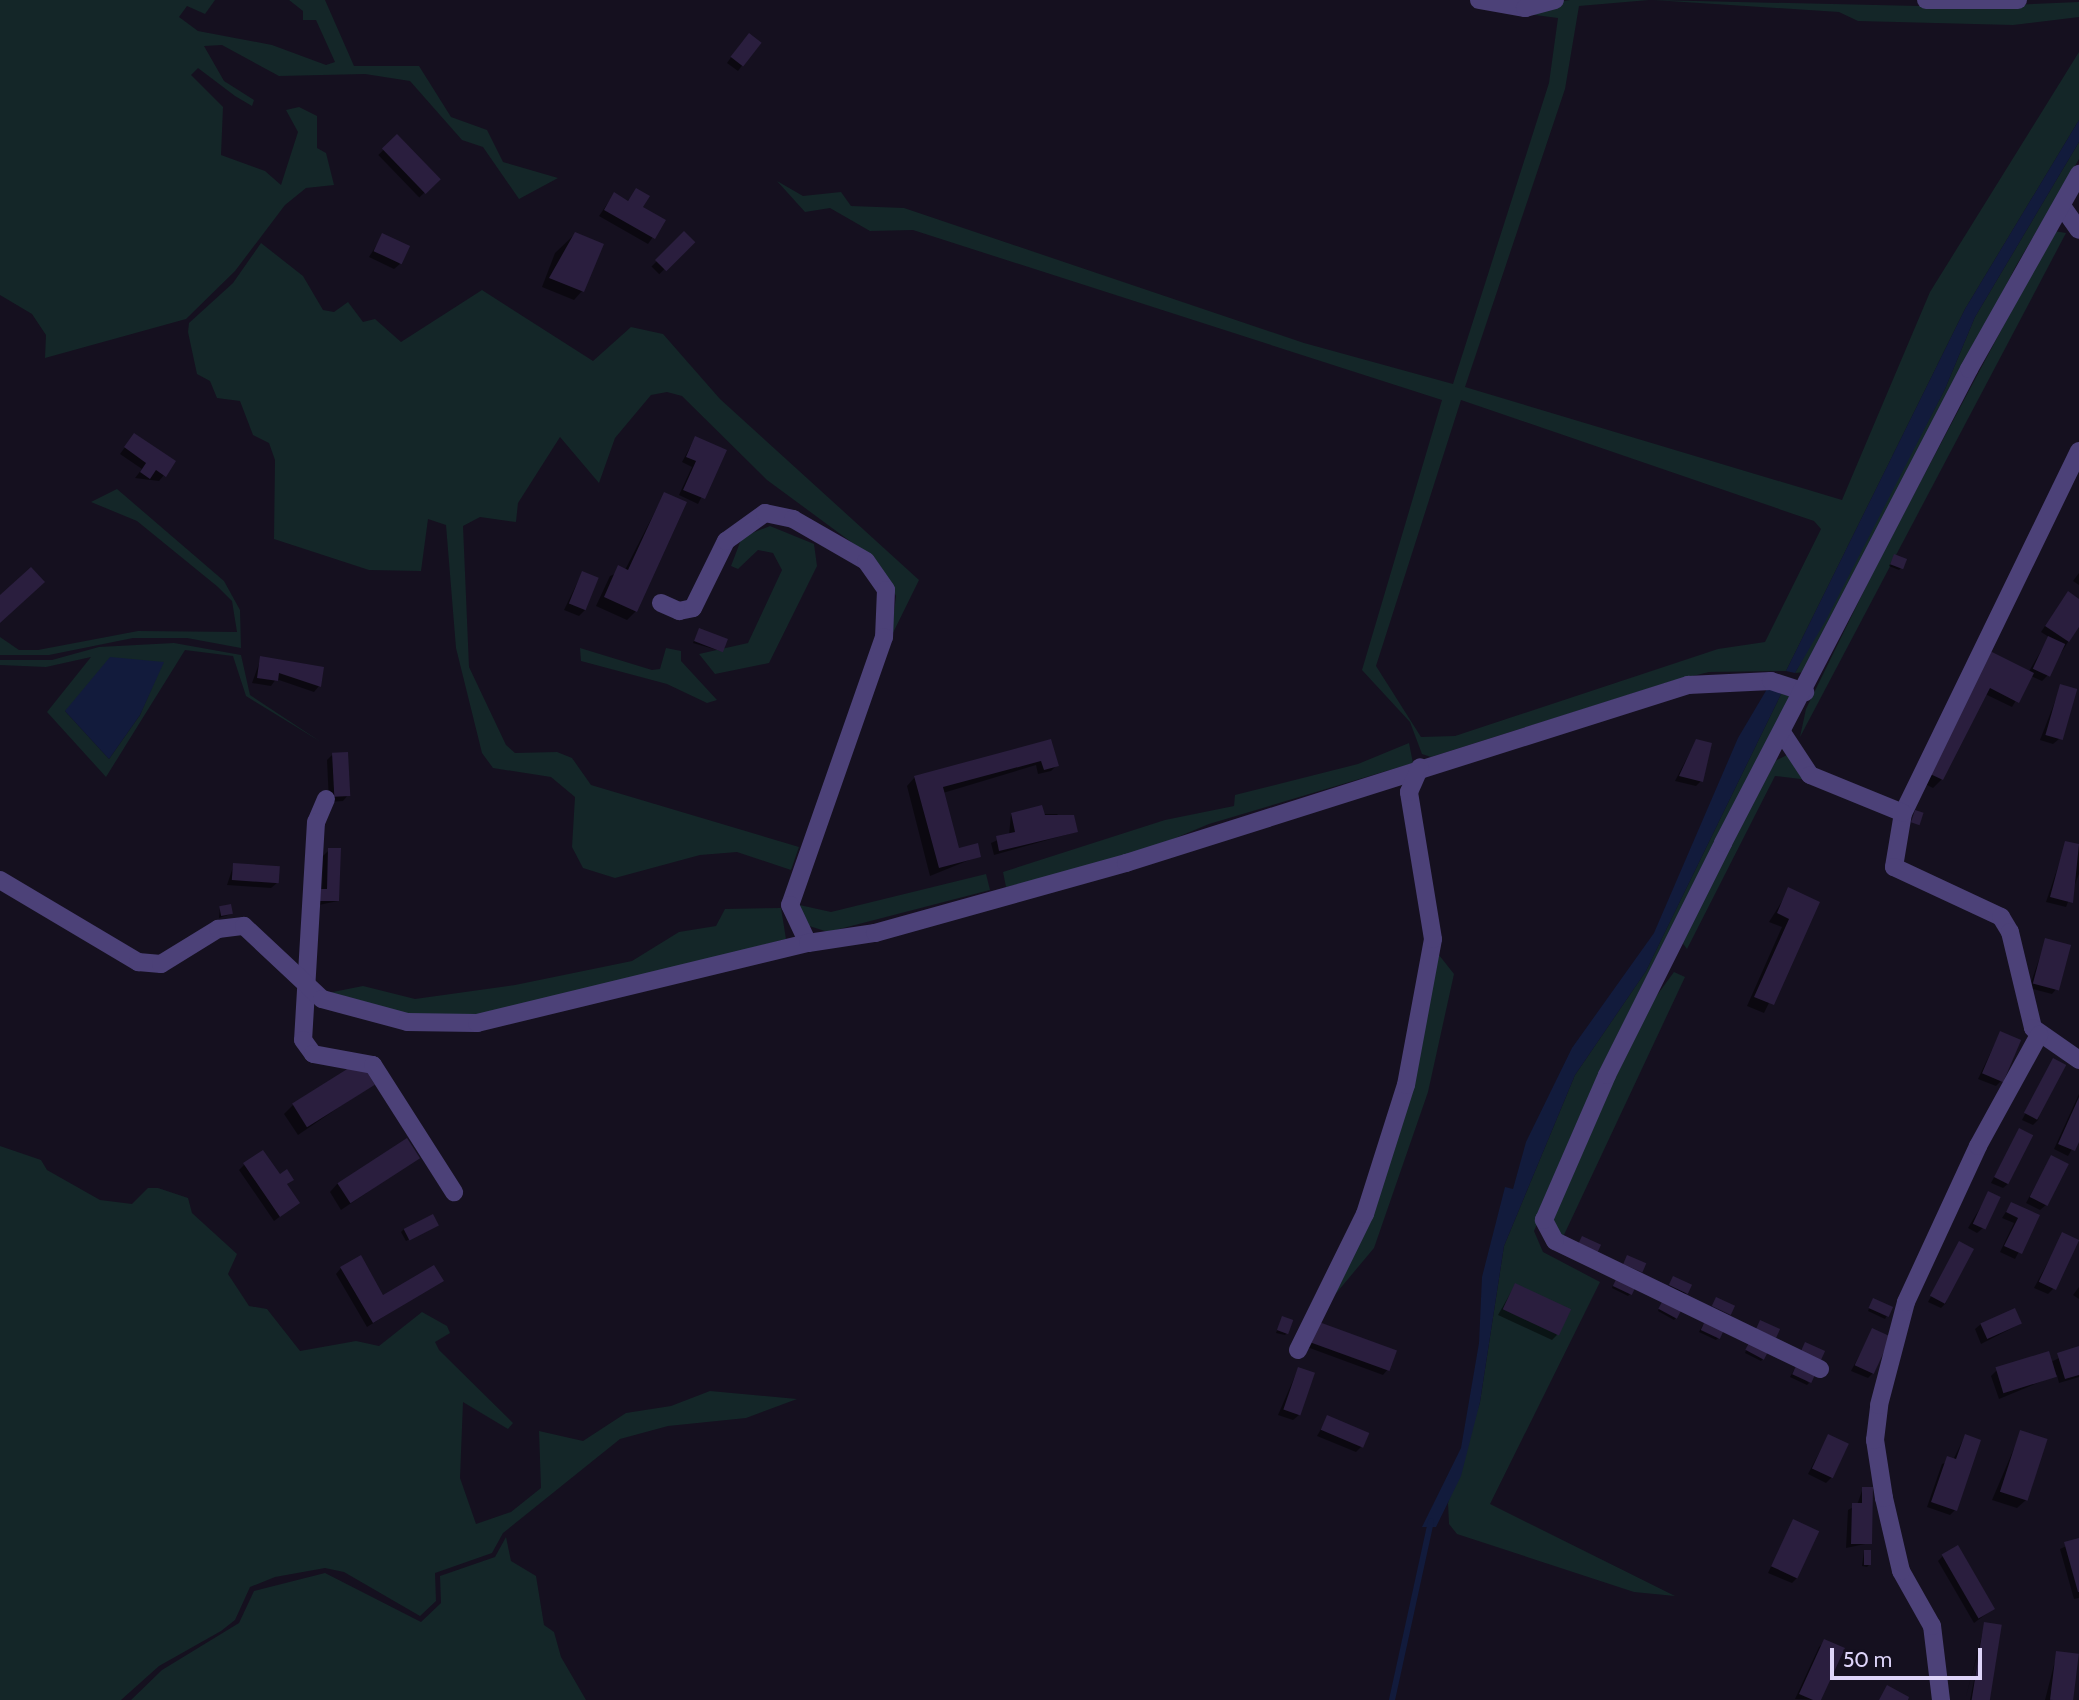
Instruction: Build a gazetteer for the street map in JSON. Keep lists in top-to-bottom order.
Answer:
{
  "scale_bar": "50 m"
}
